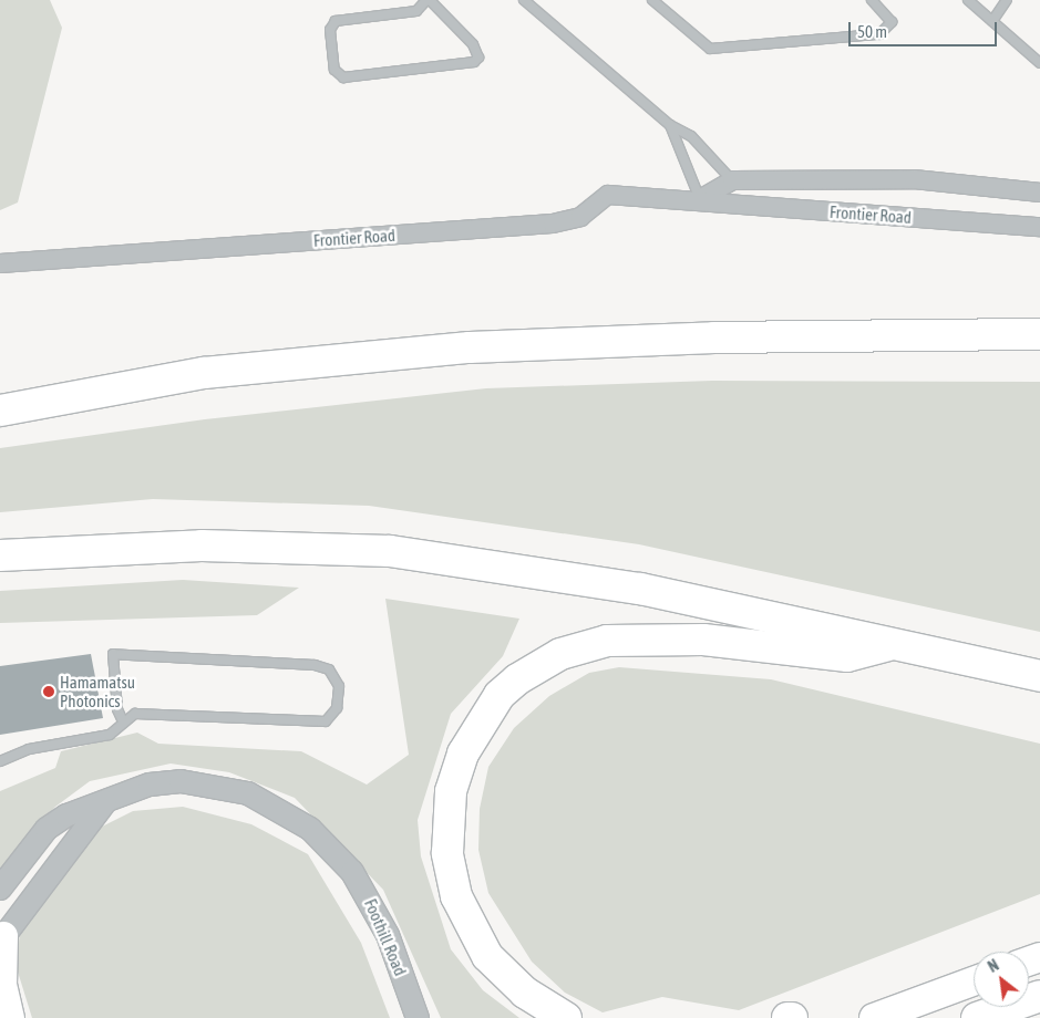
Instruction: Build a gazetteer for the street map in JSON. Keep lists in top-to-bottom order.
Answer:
{
  "streets": {
    "street": ["Frontier Road", "Foothill Road"]
  },
  "places": ["Hamamatsu Photonics"],
  "scale_bar": "50 m",
  "north": "top left"
}
